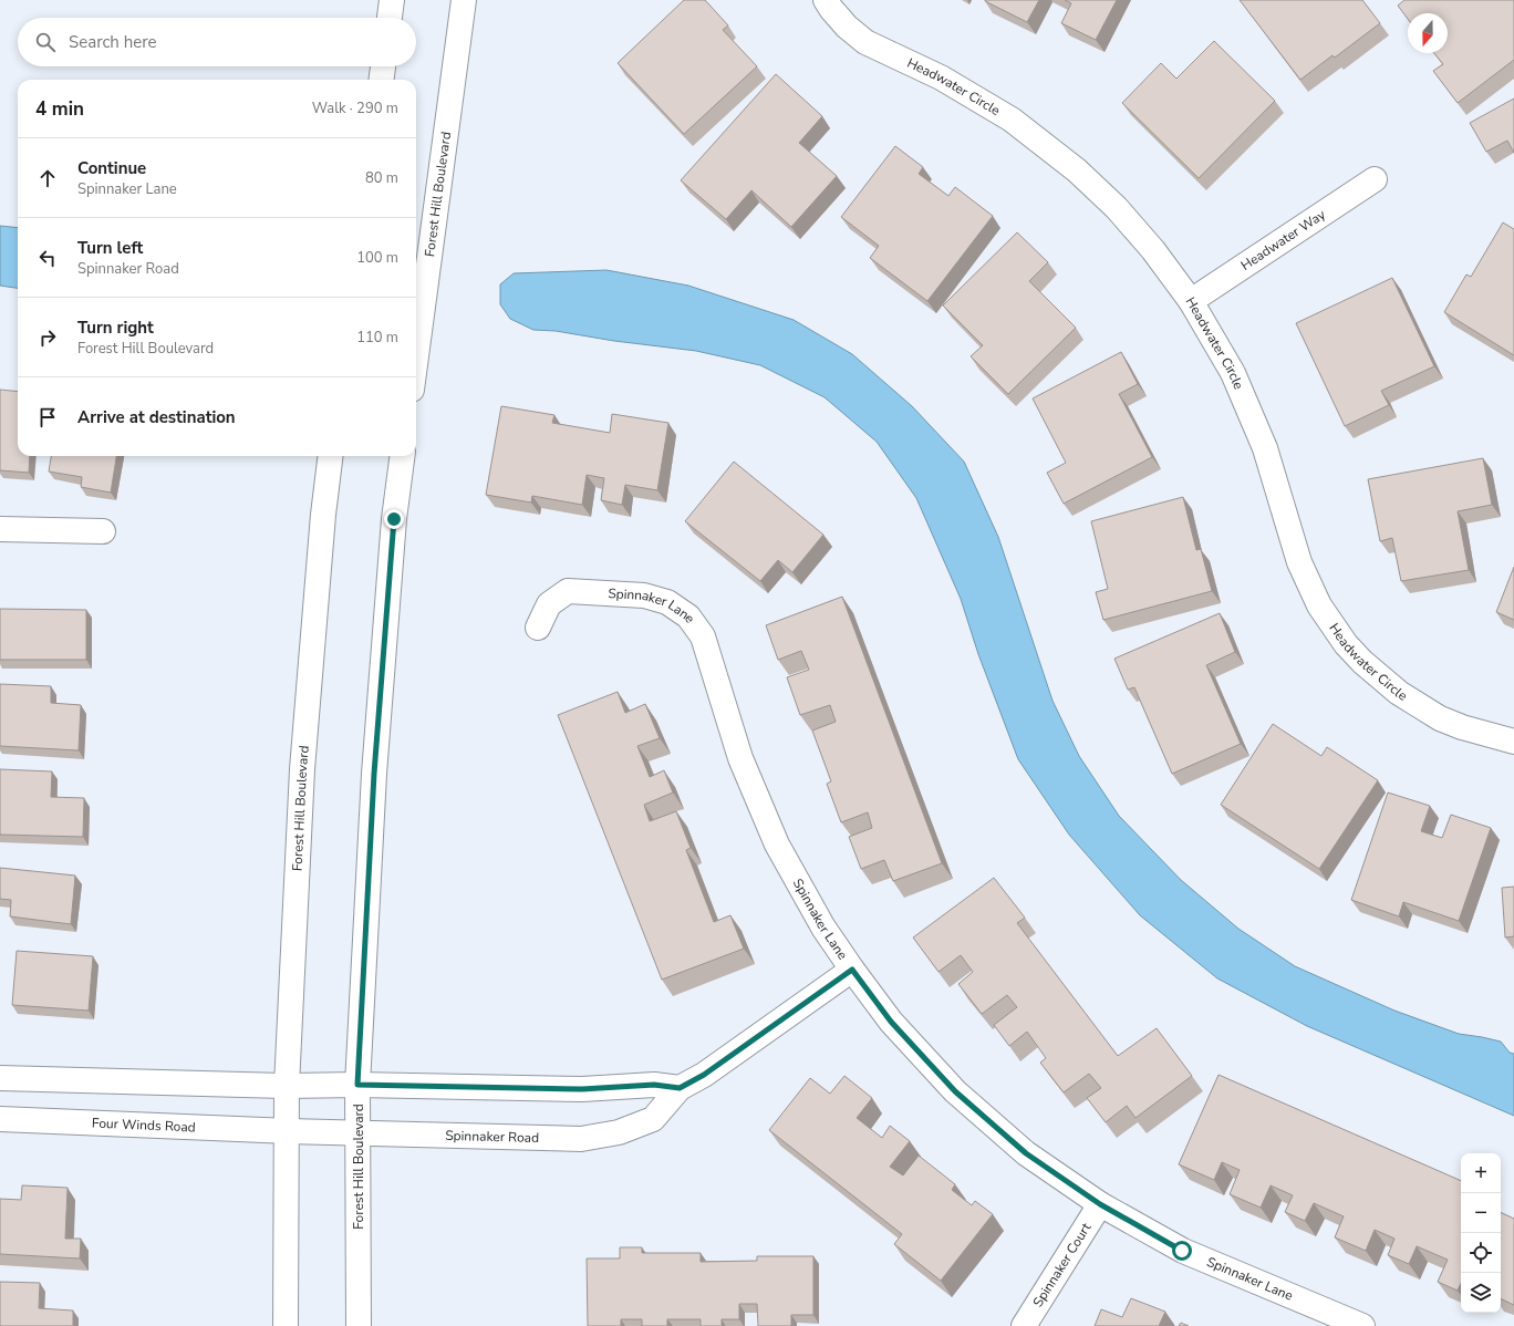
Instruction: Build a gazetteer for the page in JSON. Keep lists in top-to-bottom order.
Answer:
{
  "streets": {
    "street": [
      "Headwater Circle",
      "Forest Hill Boulevard",
      "Headwater Way",
      "Spinnaker Lane",
      "Four Winds Road",
      "Spinnaker Road",
      "Spinnaker Court"
    ]
  },
  "crossings": [
    ["Headwater Circle", "Headwater Way"],
    ["Forest Hill Boulevard", "Four Winds Road"],
    ["Forest Hill Boulevard", "Spinnaker Road"],
    ["Spinnaker Lane", "Spinnaker Road"],
    ["Spinnaker Lane", "Spinnaker Court"],
    ["Four Winds Road", "Spinnaker Road"]
  ],
  "north": "bottom",
  "page": {
    "search": "Search here",
    "heading": ["4 min", "Walk · 290 m"],
    "list": [
      ["Continue", "Spinnaker Lane", "80 m"],
      ["Turn left", "Spinnaker Road", "100 m"],
      ["Turn right", "Forest Hill Boulevard", "110 m"],
      "Arrive at destination"
    ],
    "map_buttons": ["+", "−"]
  }
}
